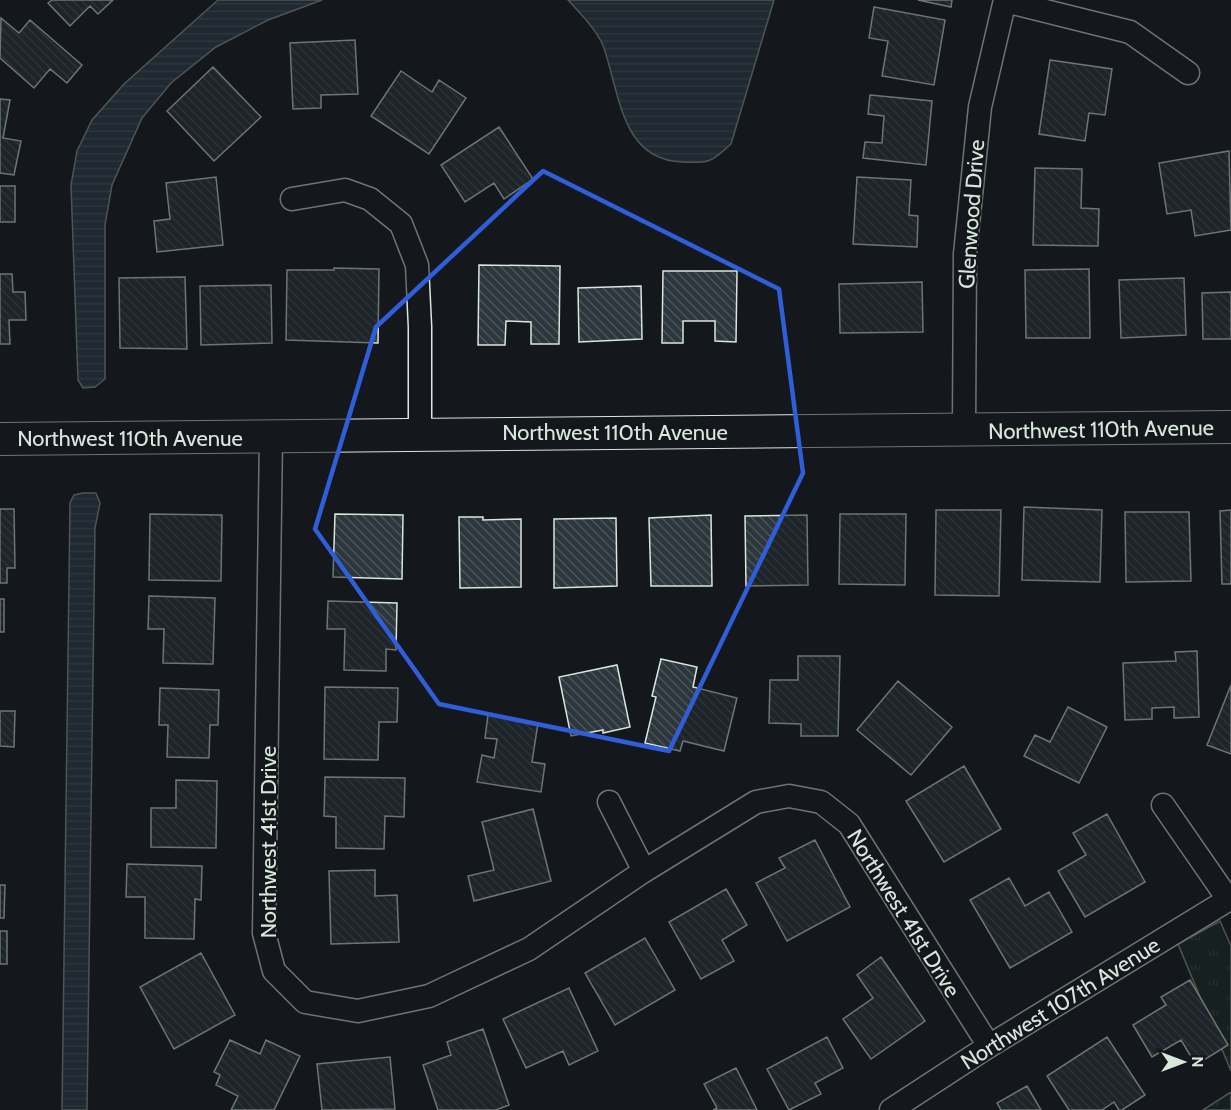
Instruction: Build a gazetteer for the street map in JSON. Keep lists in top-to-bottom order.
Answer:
{
  "streets": {
    "street": [
      "Glenwood Drive",
      "Northwest 110th Avenue",
      "Northwest 41st Drive",
      "Northwest 107th Avenue"
    ]
  },
  "crossings": [
    ["Glenwood Drive", "Northwest 110th Avenue"],
    ["Northwest 110th Avenue", "Northwest 41st Drive"],
    ["Northwest 41st Drive", "Northwest 107th Avenue"]
  ],
  "north": "right"
}
